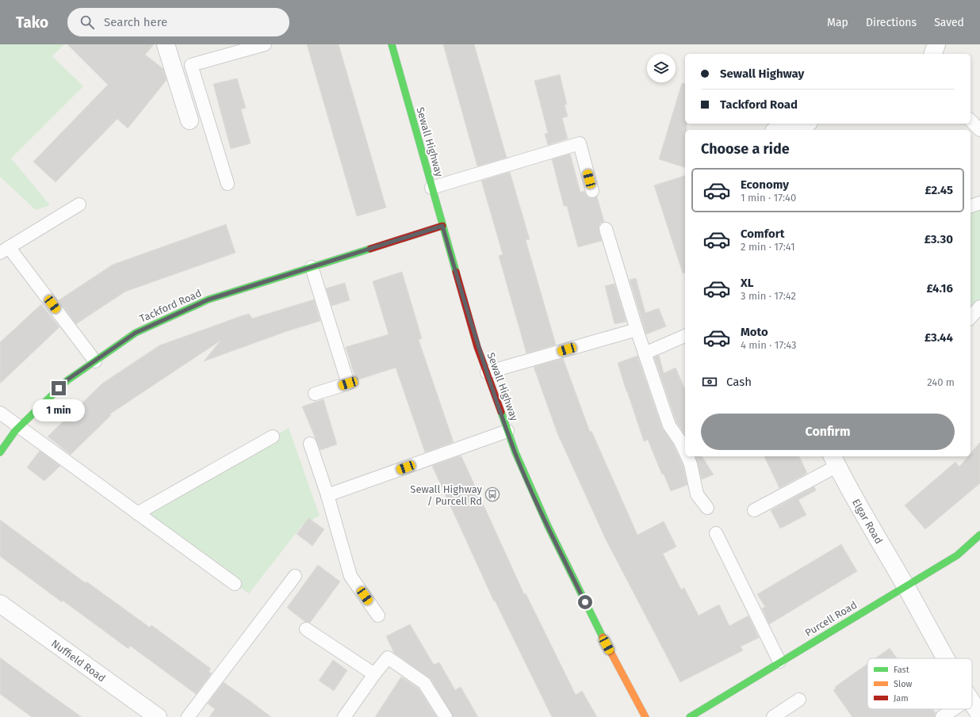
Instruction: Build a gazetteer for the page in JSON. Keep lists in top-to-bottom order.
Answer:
{
  "streets": {
    "street": [
      "Sewall Highway",
      "Tackford Road",
      "Elgar Road",
      "Purcell Road",
      "Nuffield Road"
    ]
  },
  "crossings": [
    ["Sewall Highway", "Tackford Road"],
    ["Elgar Road", "Purcell Road"]
  ],
  "places": {
    "bus stop": ["Sewall Highway / Purcell Rd"]
  },
  "legend": ["Fast", "Slow", "Jam"],
  "page": {
    "header": "Tako",
    "search": "Search here",
    "nav": ["Map", "Directions", "Saved"],
    "banner": ["Sewall Highway", "Tackford Road"],
    "heading": "Choose a ride",
    "list": [
      {
        "name": "Economy",
        "note": "1 min · 17:40",
        "value": "£2.45"
      },
      {
        "name": "Comfort",
        "note": "2 min · 17:41",
        "value": "£3.30"
      },
      {
        "name": "XL",
        "note": "3 min · 17:42",
        "value": "£4.16"
      },
      {
        "name": "Moto",
        "note": "4 min · 17:43",
        "value": "£3.44"
      }
    ],
    "pay": ["Cash", "240 m"],
    "bubble": "1 min",
    "buttons": "Confirm"
  }
}
